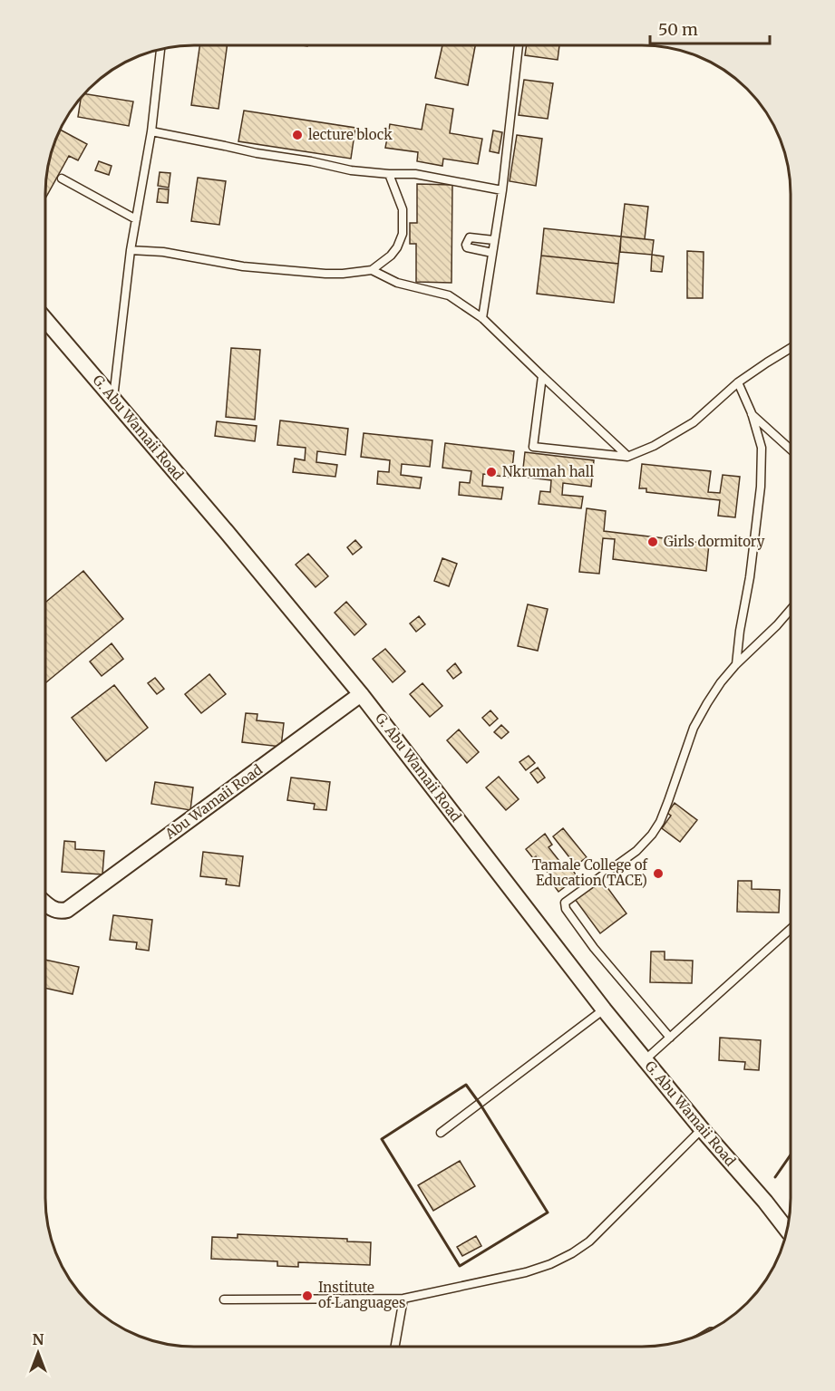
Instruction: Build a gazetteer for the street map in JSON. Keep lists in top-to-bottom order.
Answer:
{
  "streets": {
    "street": ["G. Abu Wamaii Road", "Abu Wamaii Road"]
  },
  "crossings": [
    ["G. Abu Wamaii Road", "Abu Wamaii Road"]
  ],
  "places": [
    "lecture block",
    "Nkrumah hall",
    "Girls dormitory",
    "Tamale College of Education(TACE)",
    "Institute of Languages"
  ],
  "scale_bar": "50 m",
  "north": "top"
}
